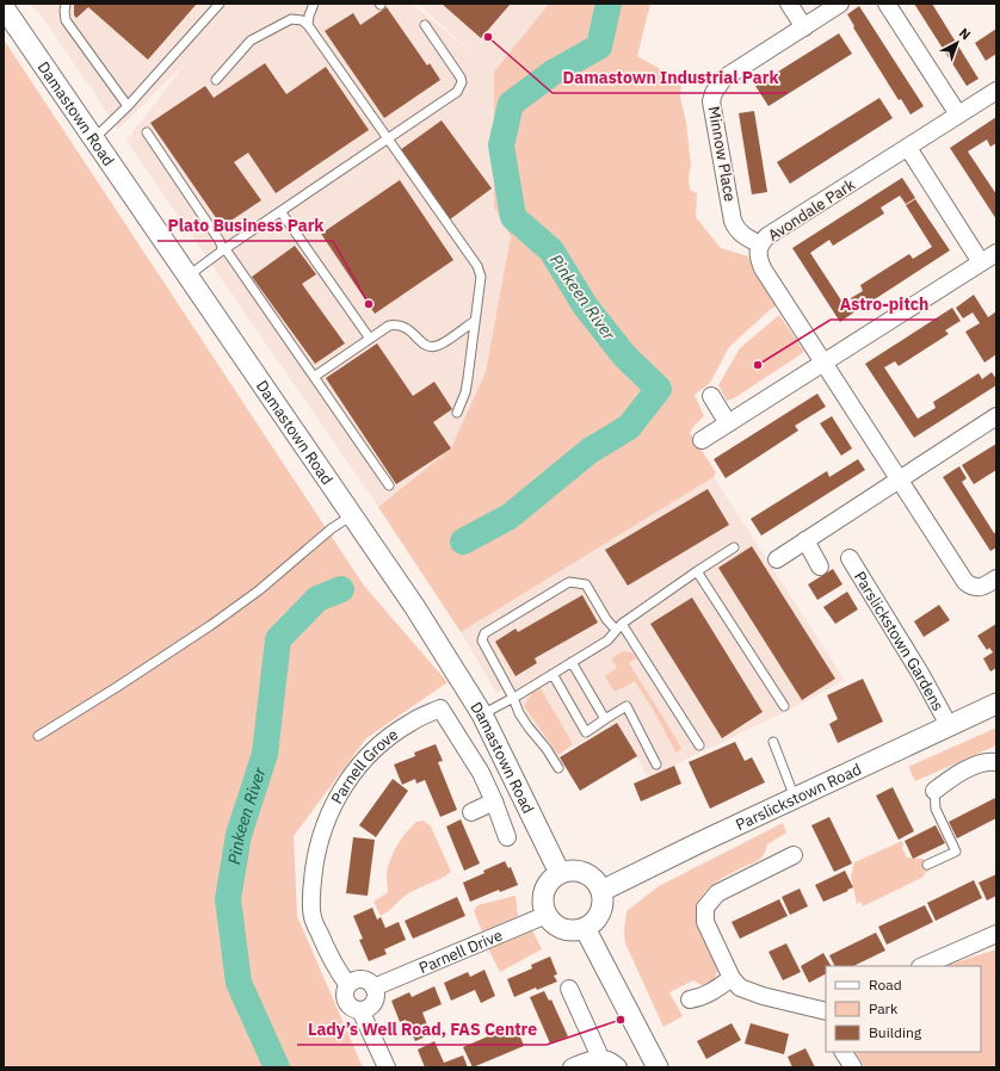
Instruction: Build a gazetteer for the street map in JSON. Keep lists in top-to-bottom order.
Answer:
{
  "streets": {
    "street": [
      "Damastown Road",
      "Minnow Place",
      "Avondale Park",
      "Parslickstown Gardens",
      "Parnell Grove",
      "Parslickstown Road",
      "Parnell Drive"
    ]
  },
  "crossings": [
    ["Damastown Road", "Parslickstown Road"],
    ["Damastown Road", "Parnell Drive"],
    ["Minnow Place", "Avondale Park"],
    ["Parslickstown Gardens", "Parslickstown Road"],
    ["Parnell Grove", "Parnell Drive"],
    ["Parslickstown Road", "Parnell Drive"]
  ],
  "water": ["Pinkeen River"],
  "places": [
    "Damastown Industrial Park",
    "Plato Business Park",
    "Astro-pitch",
    "Lady’s Well Road, FAS Centre"
  ],
  "legend": ["Road", "Park", "Building"],
  "north": "top right"
}
